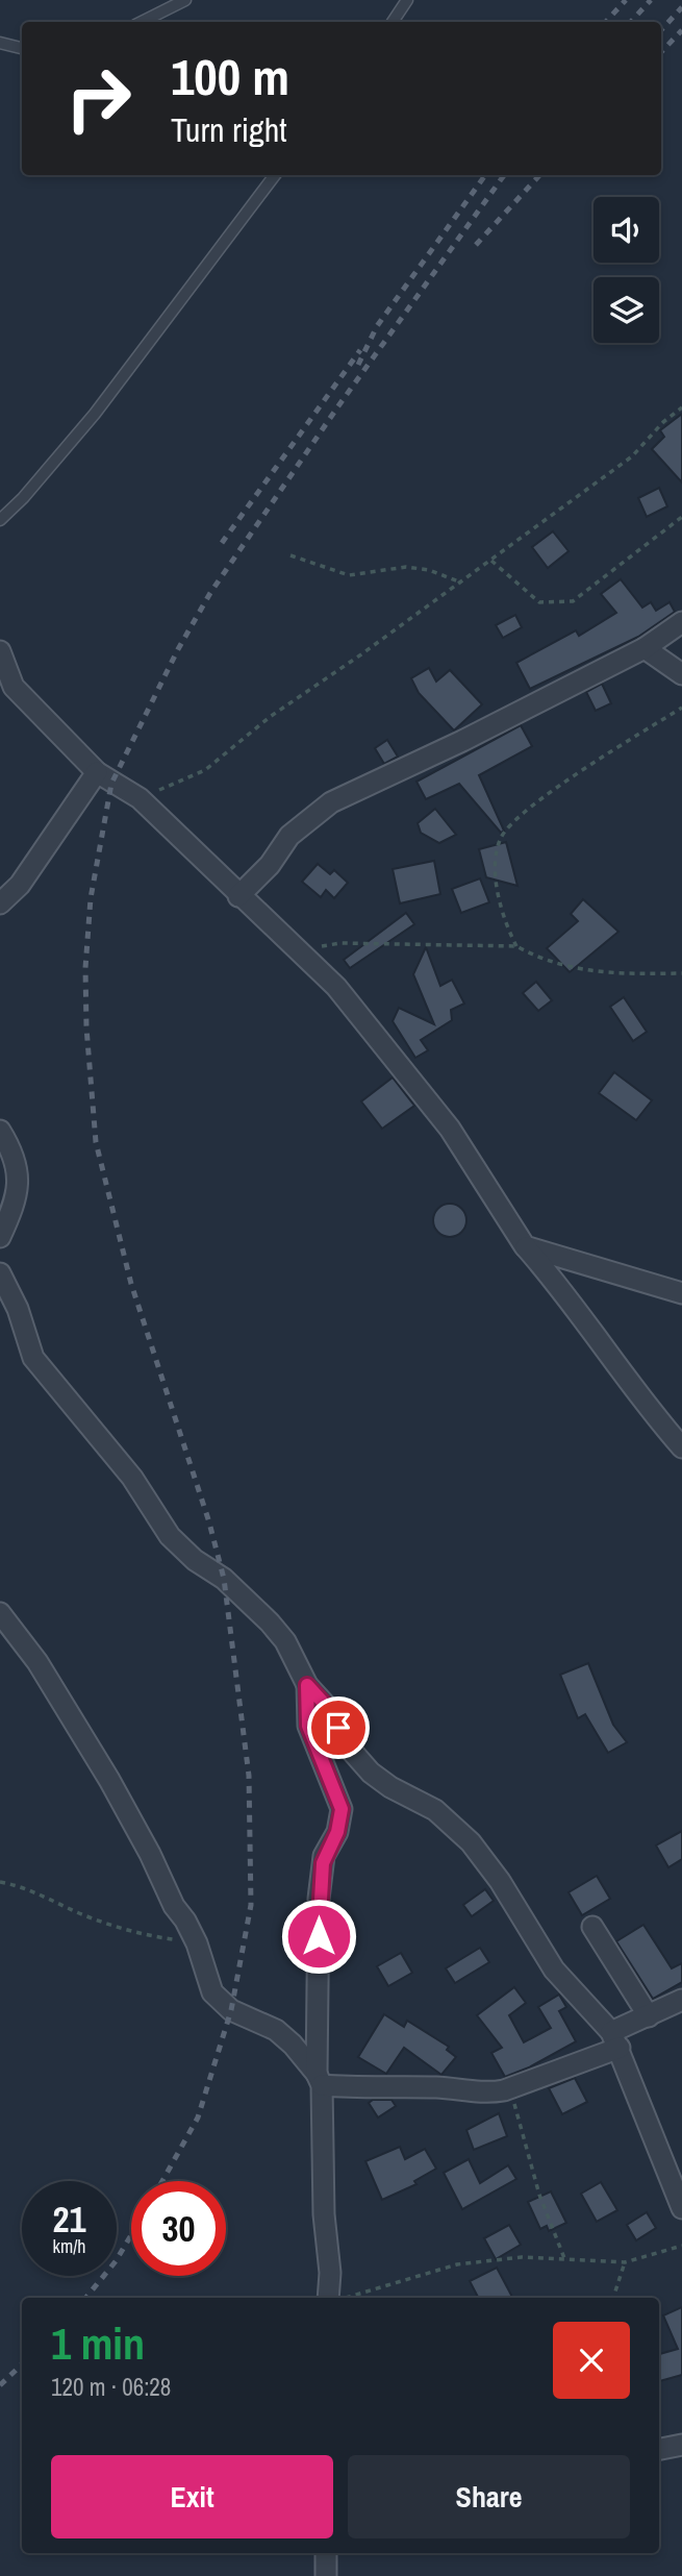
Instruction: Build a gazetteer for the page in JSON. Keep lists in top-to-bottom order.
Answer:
{
  "page": {
    "turn": ["100 m", "Turn right"],
    "speed": "21 km/h",
    "limit": "30",
    "heading": ["1 min", "120 m · 06:28"],
    "buttons": ["Exit", "Share"]
  }
}
